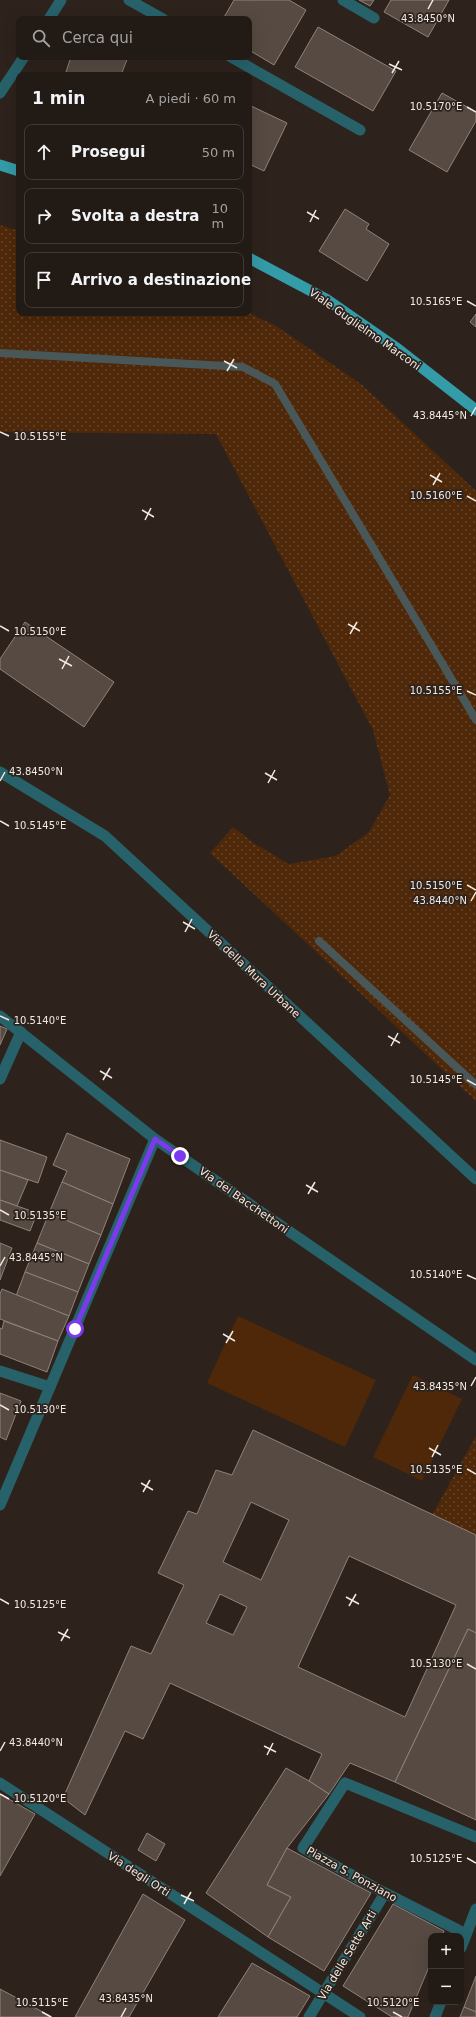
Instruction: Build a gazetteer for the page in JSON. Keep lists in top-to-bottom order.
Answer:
{
  "streets": {
    "main road": ["Viale Guglielmo Marconi"],
    "street": [
      "Via della Mura Urbane",
      "Via dei Bacchettoni",
      "Via degli Orti",
      "Piazza S. Ponziano",
      "Via delle Sette Arti"
    ]
  },
  "crossings": [
    ["Via degli Orti", "Via delle Sette Arti"],
    ["Piazza S. Ponziano", "Via delle Sette Arti"]
  ],
  "page": {
    "search": "Cerca qui",
    "heading": ["1 min", "A piedi · 60 m"],
    "list": [
      ["Prosegui", "50 m"],
      ["Svolta a destra", "10 m"],
      "Arrivo a destinazione"
    ],
    "map_buttons": ["+", "−"]
  },
  "coordinates": [
    "43.8450°N",
    "10.5170°E",
    "10.5165°E",
    "43.8445°N",
    "10.5155°E",
    "10.5160°E",
    "10.5150°E",
    "10.5145°E",
    "43.8440°N",
    "10.5140°E",
    "10.5135°E",
    "43.8435°N",
    "10.5130°E",
    "10.5125°E",
    "10.5120°E",
    "10.5115°E"
  ]
}
